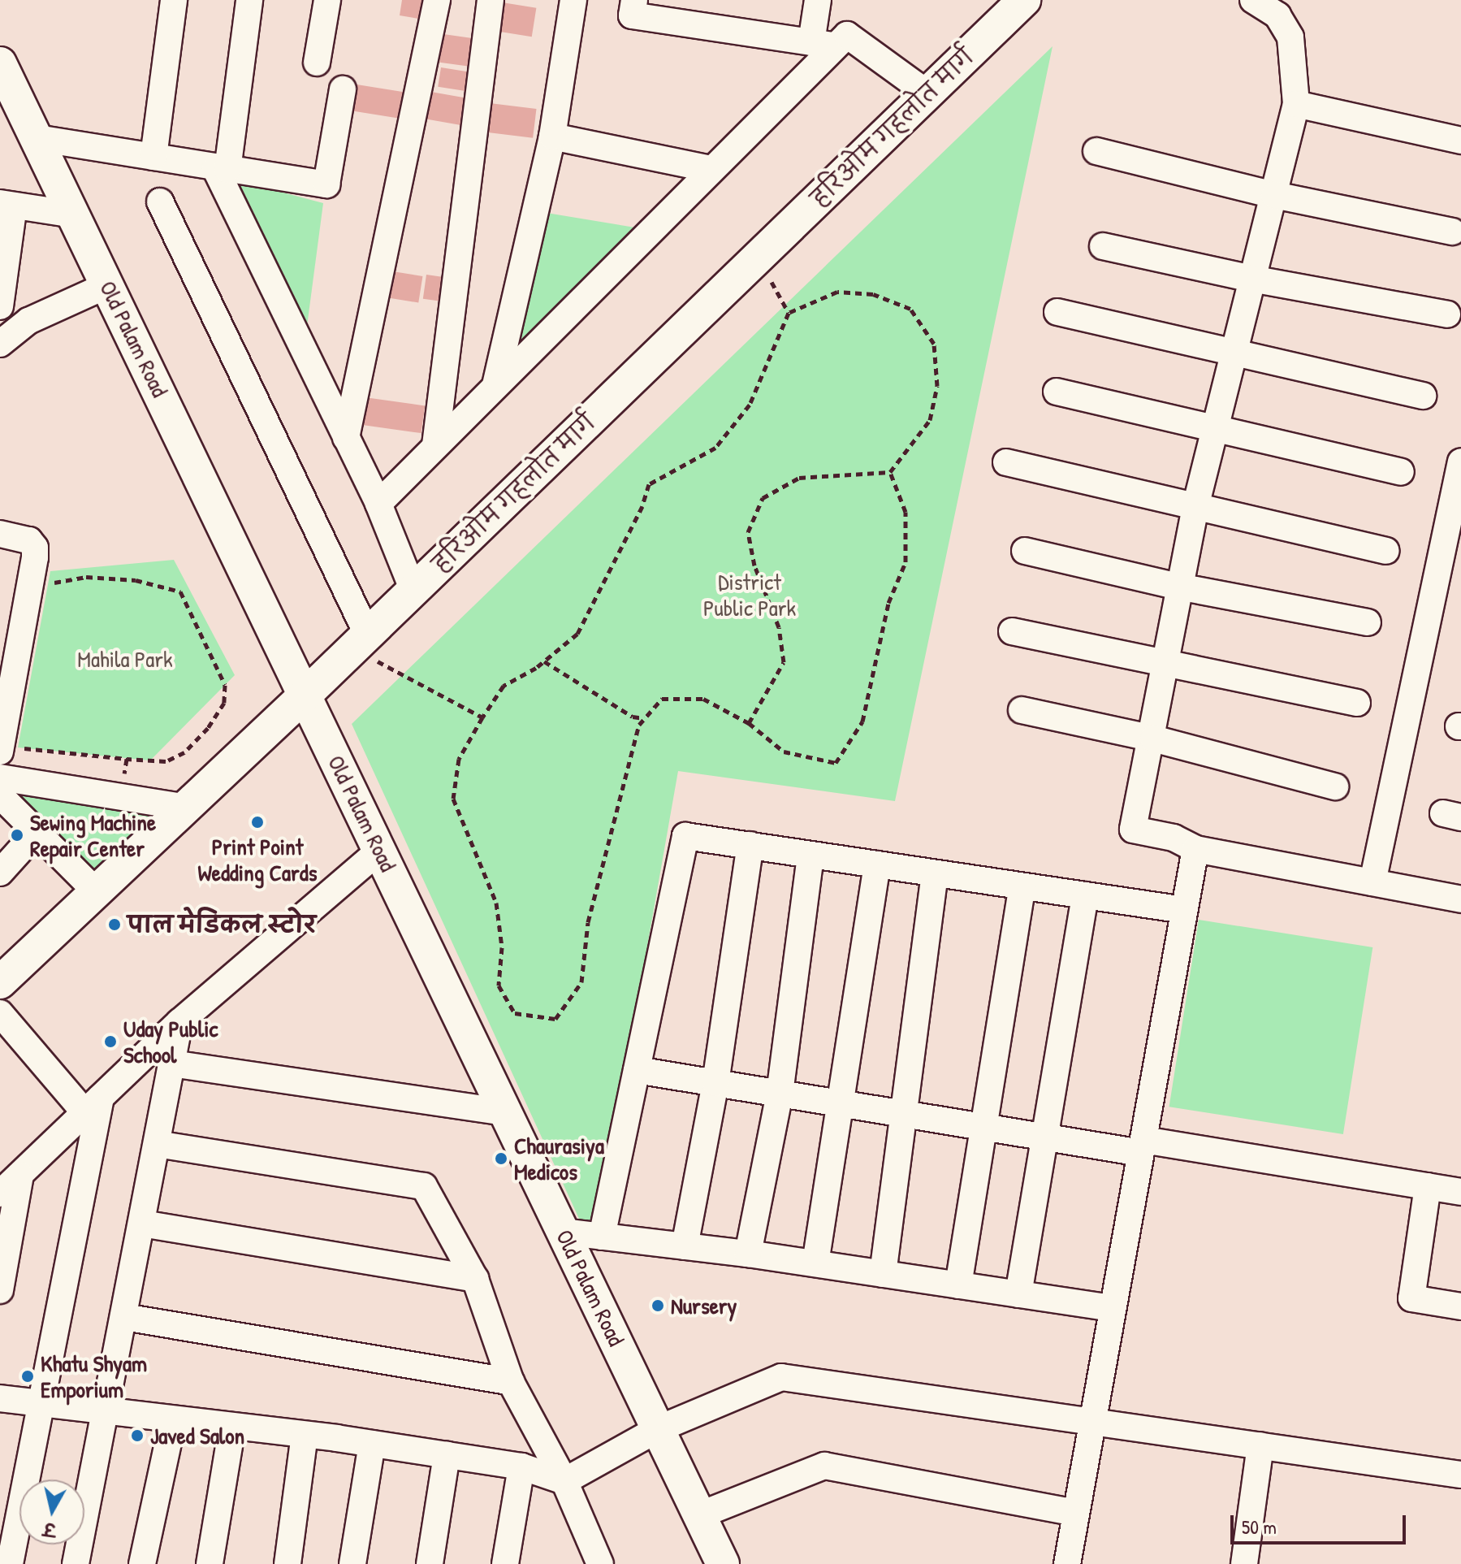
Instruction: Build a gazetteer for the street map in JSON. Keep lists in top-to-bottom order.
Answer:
{
  "streets": {
    "street": ["हरिओम गहलोत मार्ग", "Old Palam Road"]
  },
  "crossings": [
    ["हरिओम गहलोत मार्ग", "Old Palam Road"]
  ],
  "parks": ["District Public Park", "Mahila Park"],
  "places": [
    "Print Point Wedding Cards",
    "Sewing Machine Repair Center",
    "पाल मेडिकल स्टोर",
    "Uday Public School",
    "Chaurasiya Medicos",
    "Nursery",
    "Khatu Shyam Emporium",
    "Javed Salon"
  ],
  "scale_bar": "50 m",
  "north": "bottom"
}
